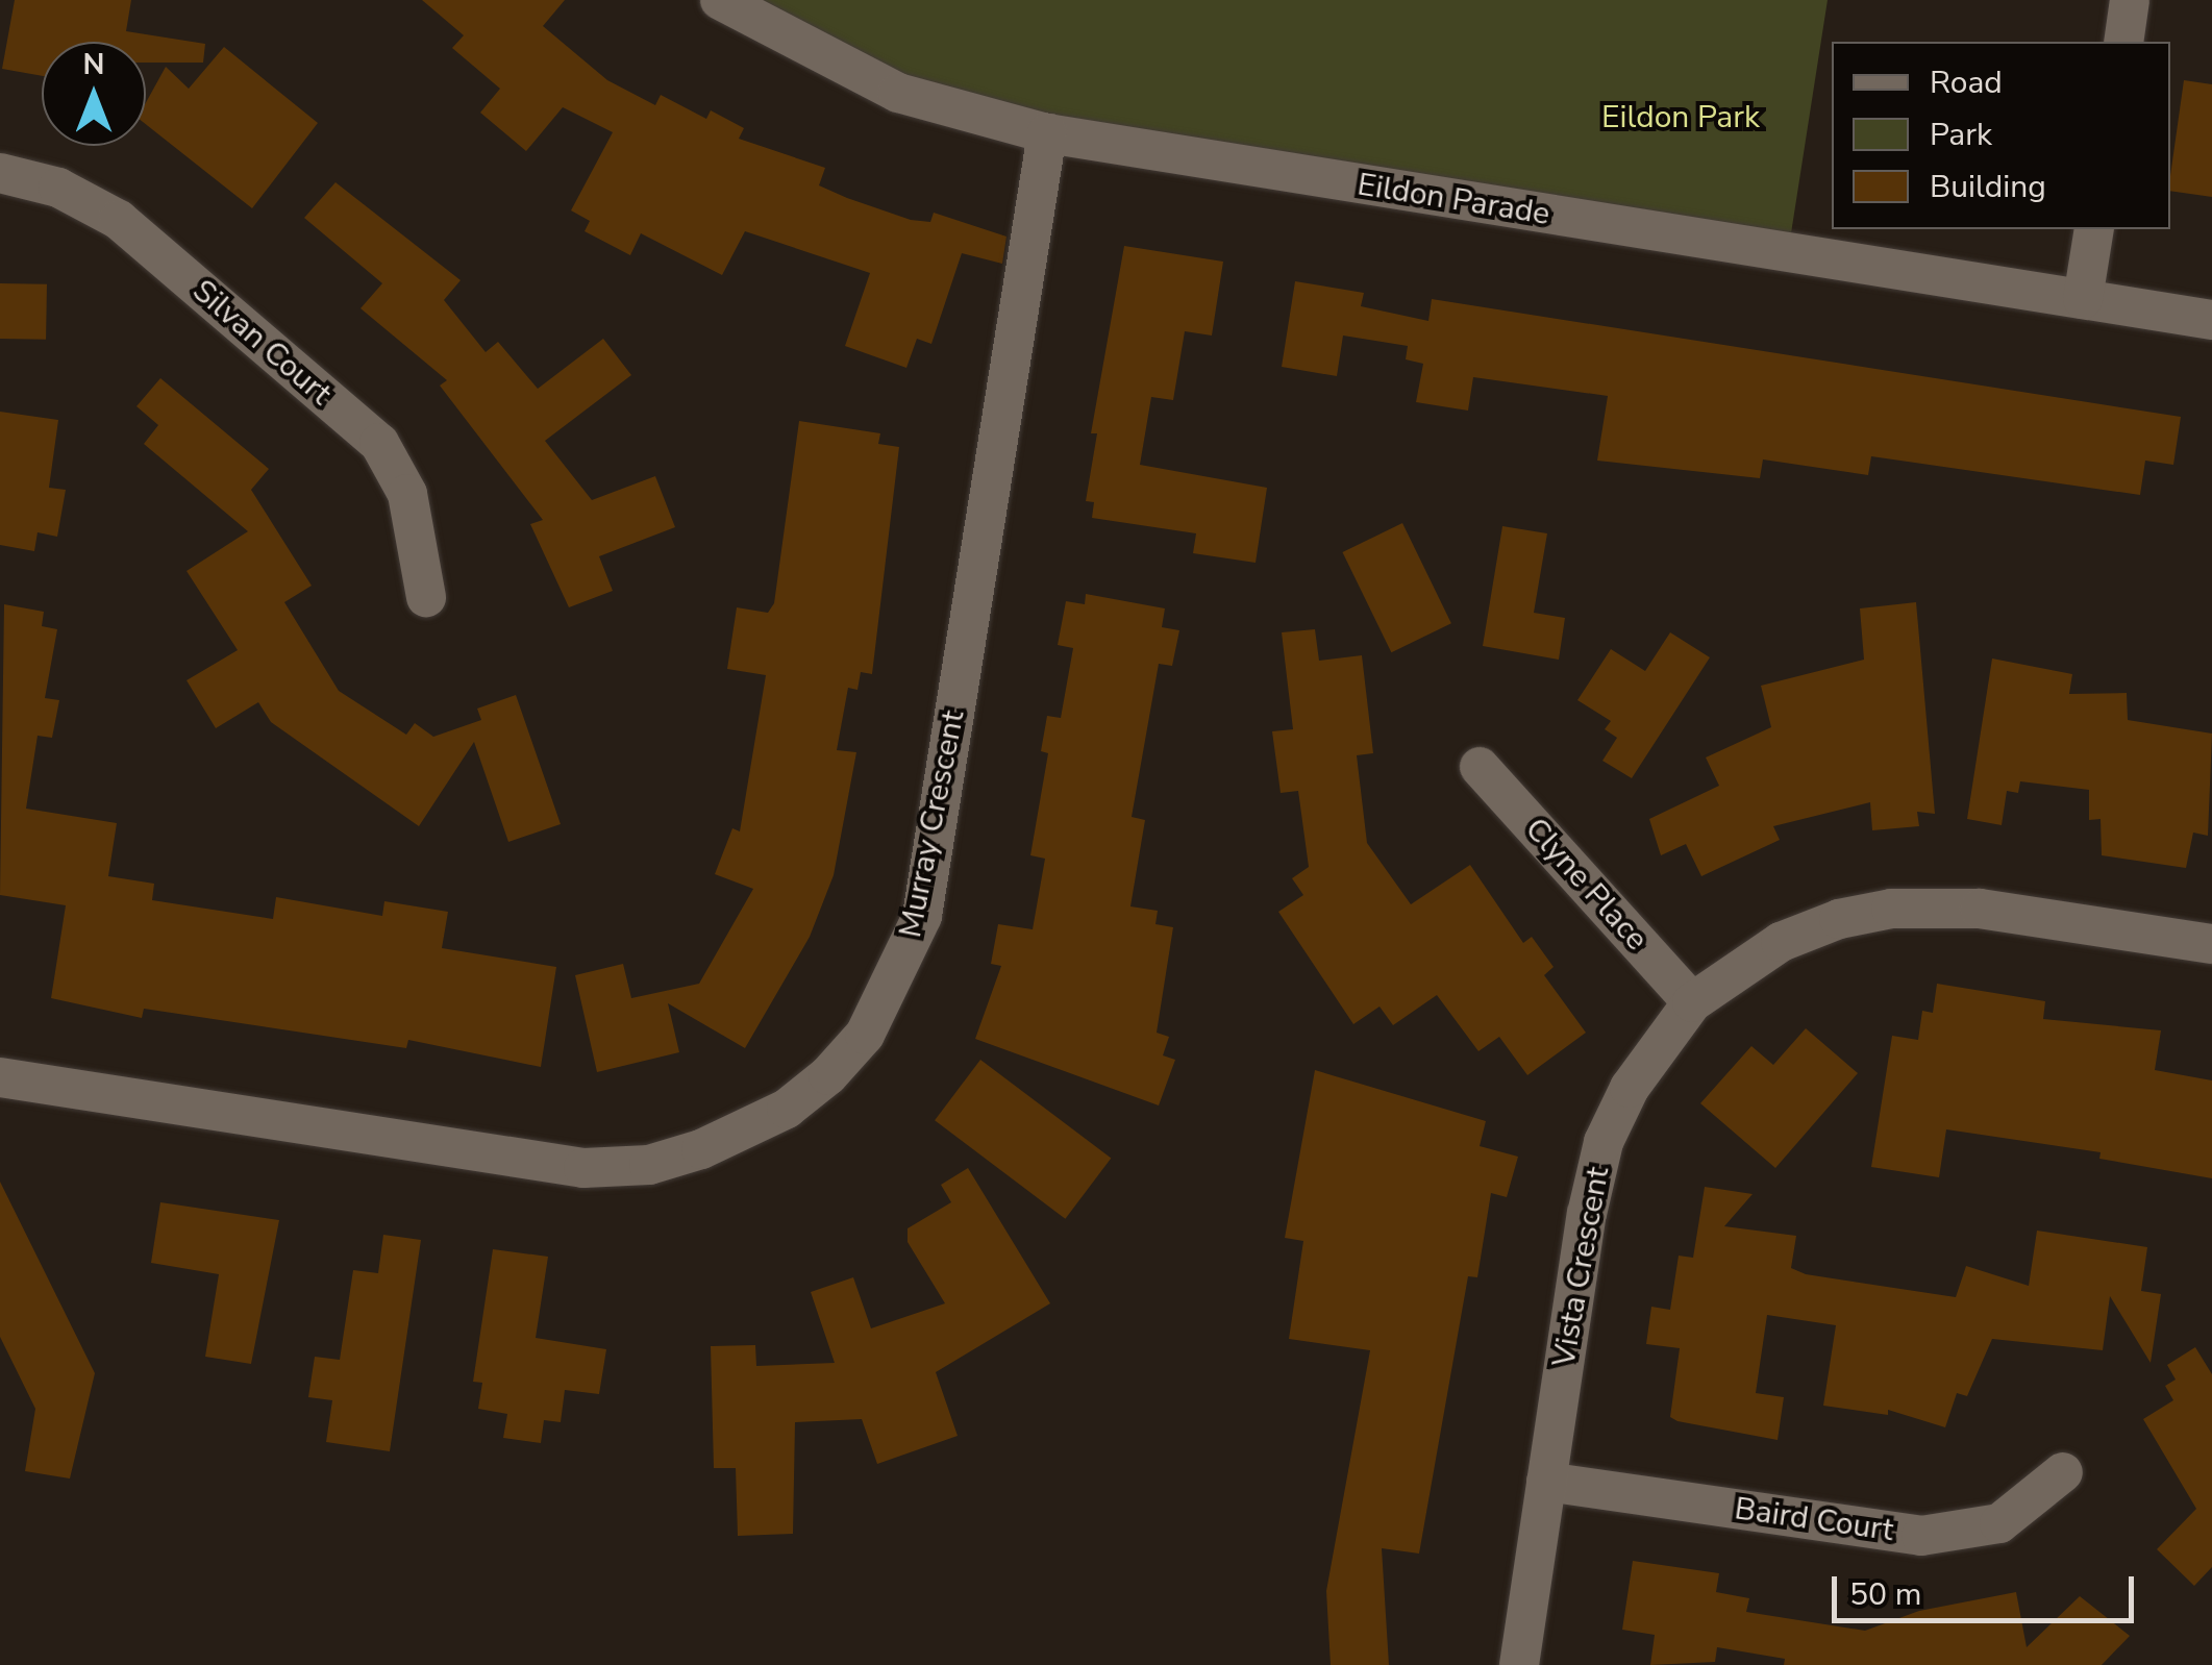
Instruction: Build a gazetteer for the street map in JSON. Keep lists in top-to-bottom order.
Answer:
{
  "streets": {
    "street": [
      "Eildon Parade",
      "Silvan Court",
      "Murray Crescent",
      "Clyne Place",
      "Vista Crescent",
      "Baird Court"
    ]
  },
  "crossings": [
    ["Eildon Parade", "Murray Crescent"],
    ["Clyne Place", "Vista Crescent"],
    ["Vista Crescent", "Baird Court"]
  ],
  "parks": ["Eildon Park"],
  "legend": ["Road", "Park", "Building"],
  "scale_bar": "50 m",
  "north": "top"
}
